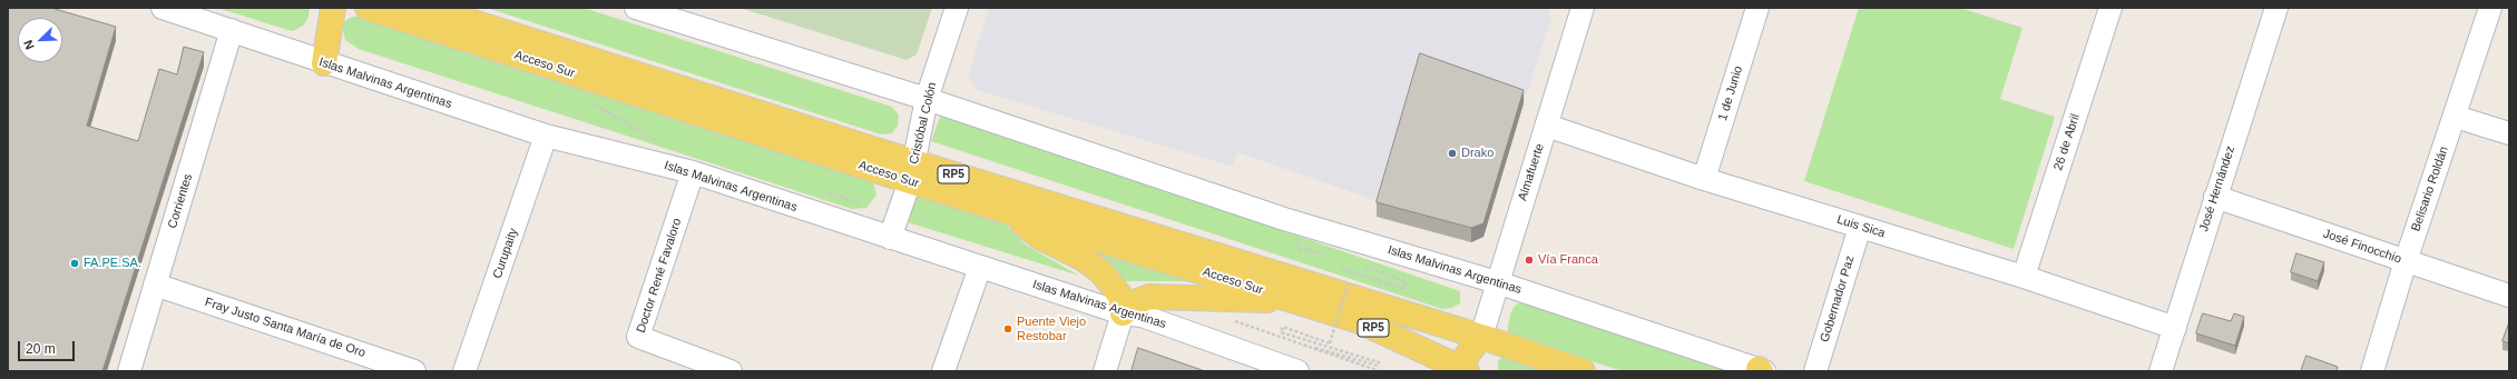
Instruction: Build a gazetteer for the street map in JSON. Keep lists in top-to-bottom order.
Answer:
{
  "streets": {
    "main road": ["Acceso Sur", "RP5"],
    "street": [
      "Islas Malvinas Argentinas",
      "1 de Junio",
      "Cristóbal Colón",
      "26 de Abril",
      "Almafuerte",
      "José Hernández",
      "Belisario Roldán",
      "Corrientes",
      "Luis Sica",
      "José Finocchio",
      "Curupaity",
      "Doctor René Favaloro",
      "Gobernador Paz",
      "Fray Justo Santa María de Oro"
    ]
  },
  "crossings": [
    ["Acceso Sur", "Cristóbal Colón"],
    ["Acceso Sur", "Almafuerte"],
    ["Acceso Sur", "RP5"],
    ["Islas Malvinas Argentinas", "Cristóbal Colón"],
    ["Islas Malvinas Argentinas", "Almafuerte"],
    ["Islas Malvinas Argentinas", "Corrientes"],
    ["Islas Malvinas Argentinas", "Curupaity"],
    ["Islas Malvinas Argentinas", "Doctor René Favaloro"],
    ["1 de Junio", "Luis Sica"],
    ["26 de Abril", "Luis Sica"],
    ["Almafuerte", "RP5"],
    ["Almafuerte", "Luis Sica"],
    ["José Hernández", "Luis Sica"],
    ["José Hernández", "José Finocchio"],
    ["Belisario Roldán", "José Finocchio"],
    ["Corrientes", "Fray Justo Santa María de Oro"],
    ["Luis Sica", "Gobernador Paz"]
  ],
  "places": [
    "Drako",
    "Vía Franca",
    "FA.PE.SA.",
    "Puente Viejo Restobar"
  ],
  "scale_bar": "20 m",
  "north": "bottom left"
}
